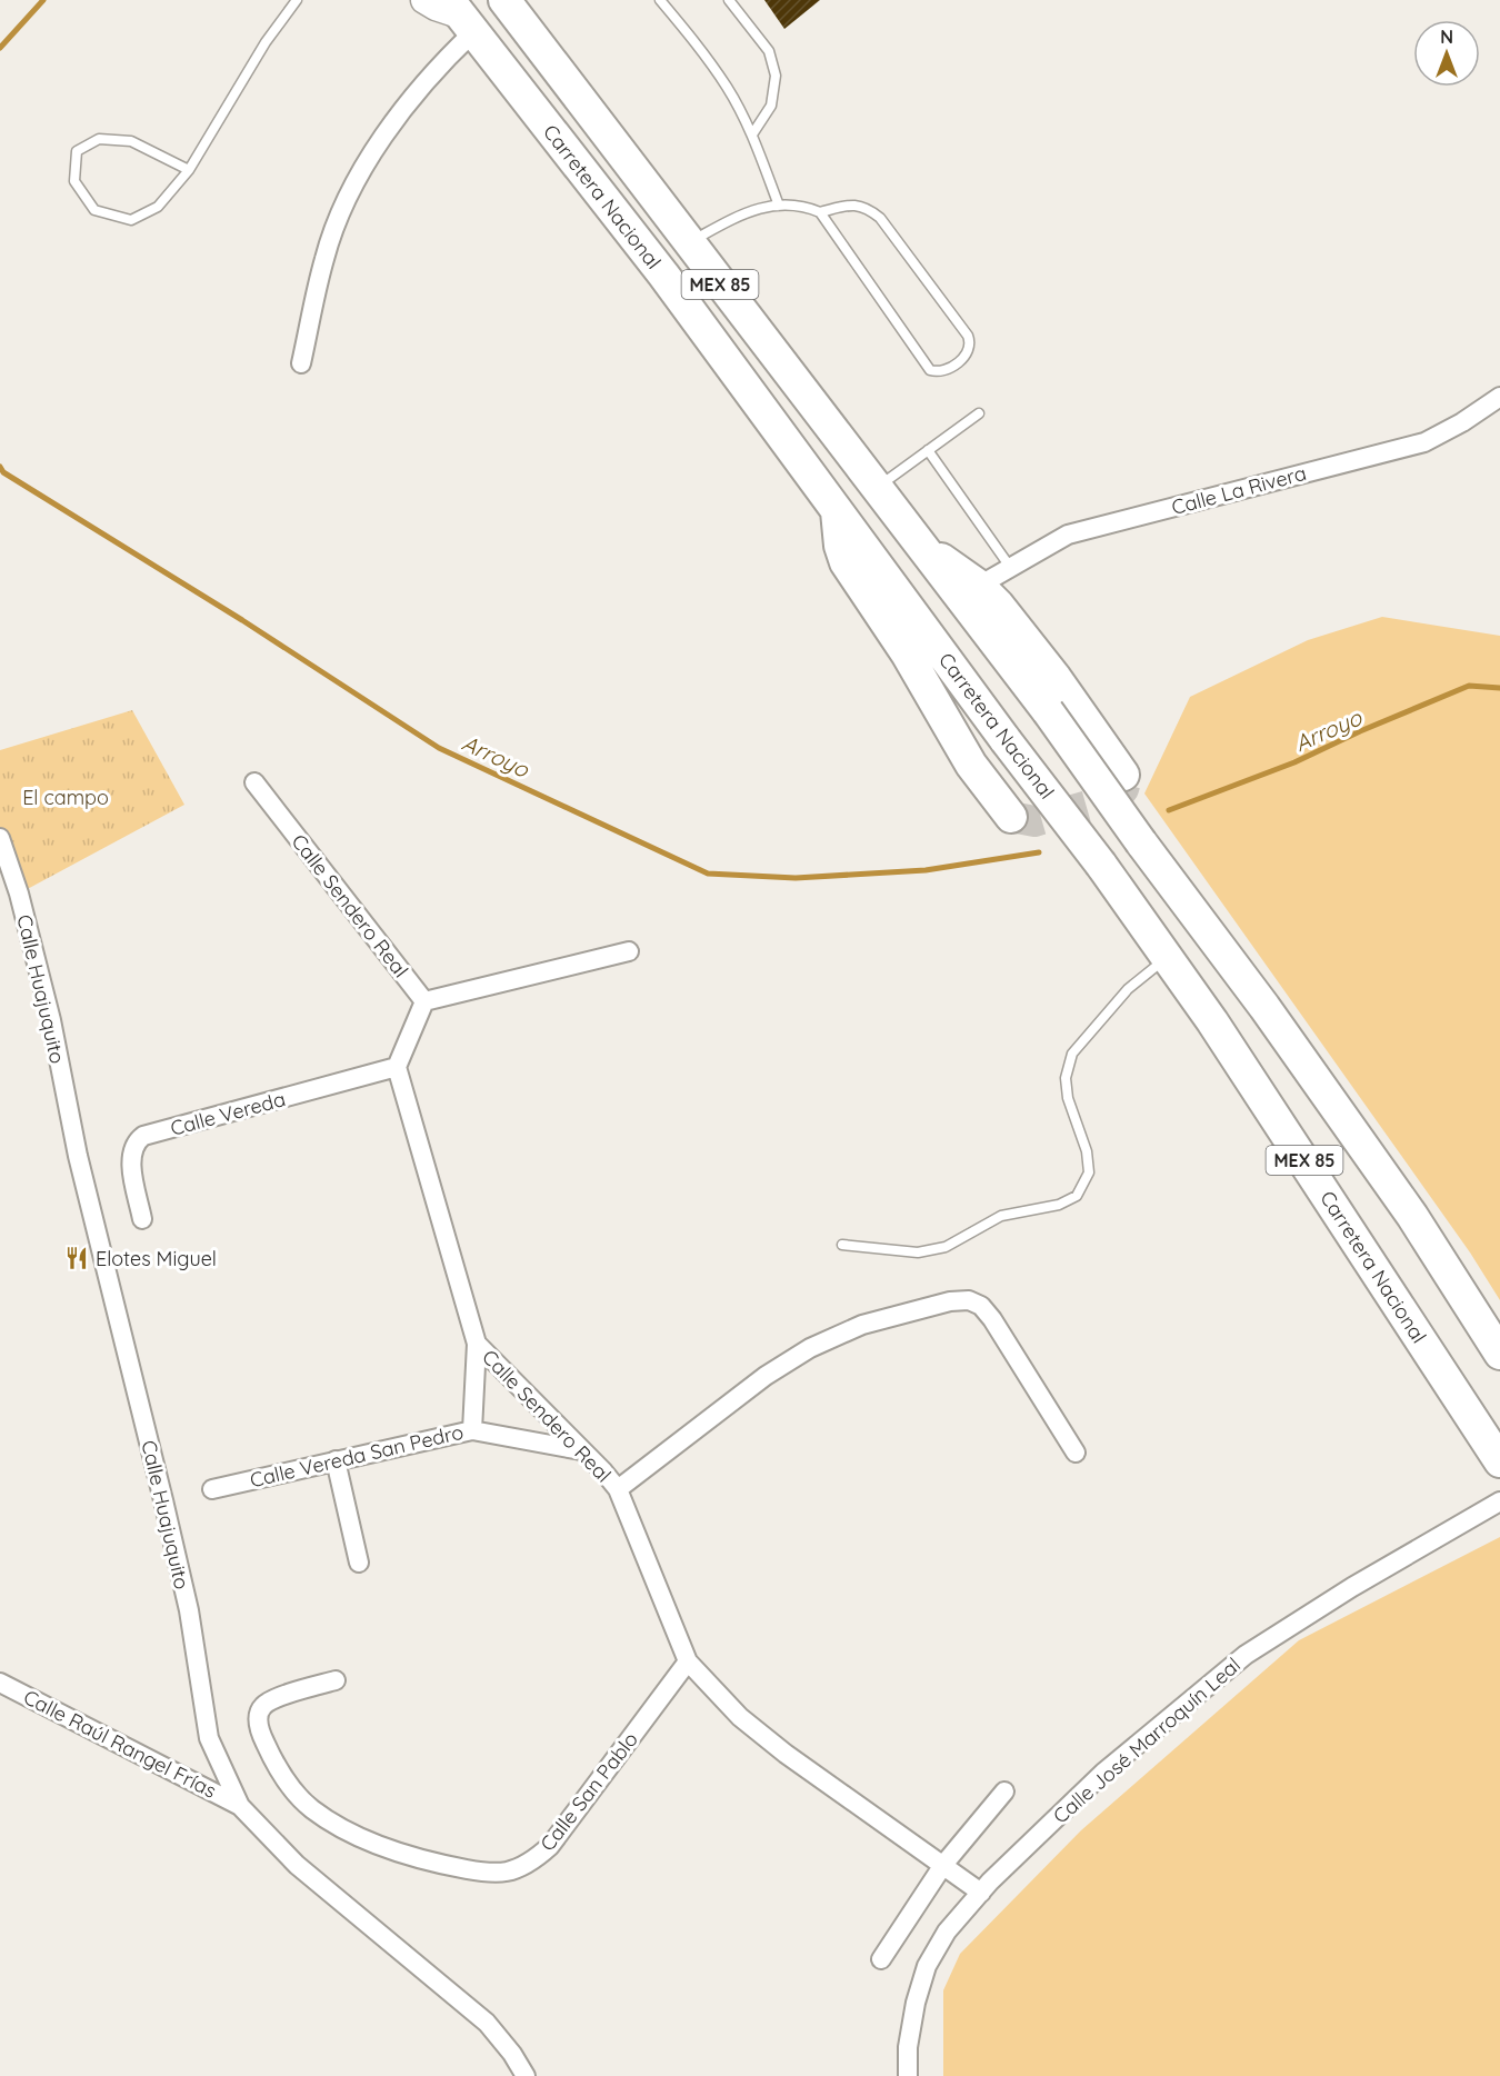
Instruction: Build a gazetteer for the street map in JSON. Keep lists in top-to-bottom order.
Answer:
{
  "streets": {
    "highway": ["Carretera Nacional", "MEX 85"],
    "street": [
      "Calle La Rivera",
      "Calle Sendero Real",
      "Calle Huajuquito",
      "Calle Vereda",
      "Calle Vereda San Pedro",
      "Calle José Marroquín Leal",
      "Calle Raúl Rangel Frías",
      "Calle San Pablo"
    ]
  },
  "crossings": [
    ["Carretera Nacional", "MEX 85"],
    ["MEX 85", "Calle La Rivera"],
    ["Calle Sendero Real", "Calle Vereda"],
    ["Calle Sendero Real", "Calle Vereda San Pedro"],
    ["Calle Sendero Real", "Calle José Marroquín Leal"],
    ["Calle Sendero Real", "Calle San Pablo"],
    ["Calle Huajuquito", "Calle Raúl Rangel Frías"]
  ],
  "water": ["Arroyo"],
  "parks": ["El campo"],
  "places": {
    "restaurant": ["Elotes Miguel"]
  },
  "north": "top"
}
